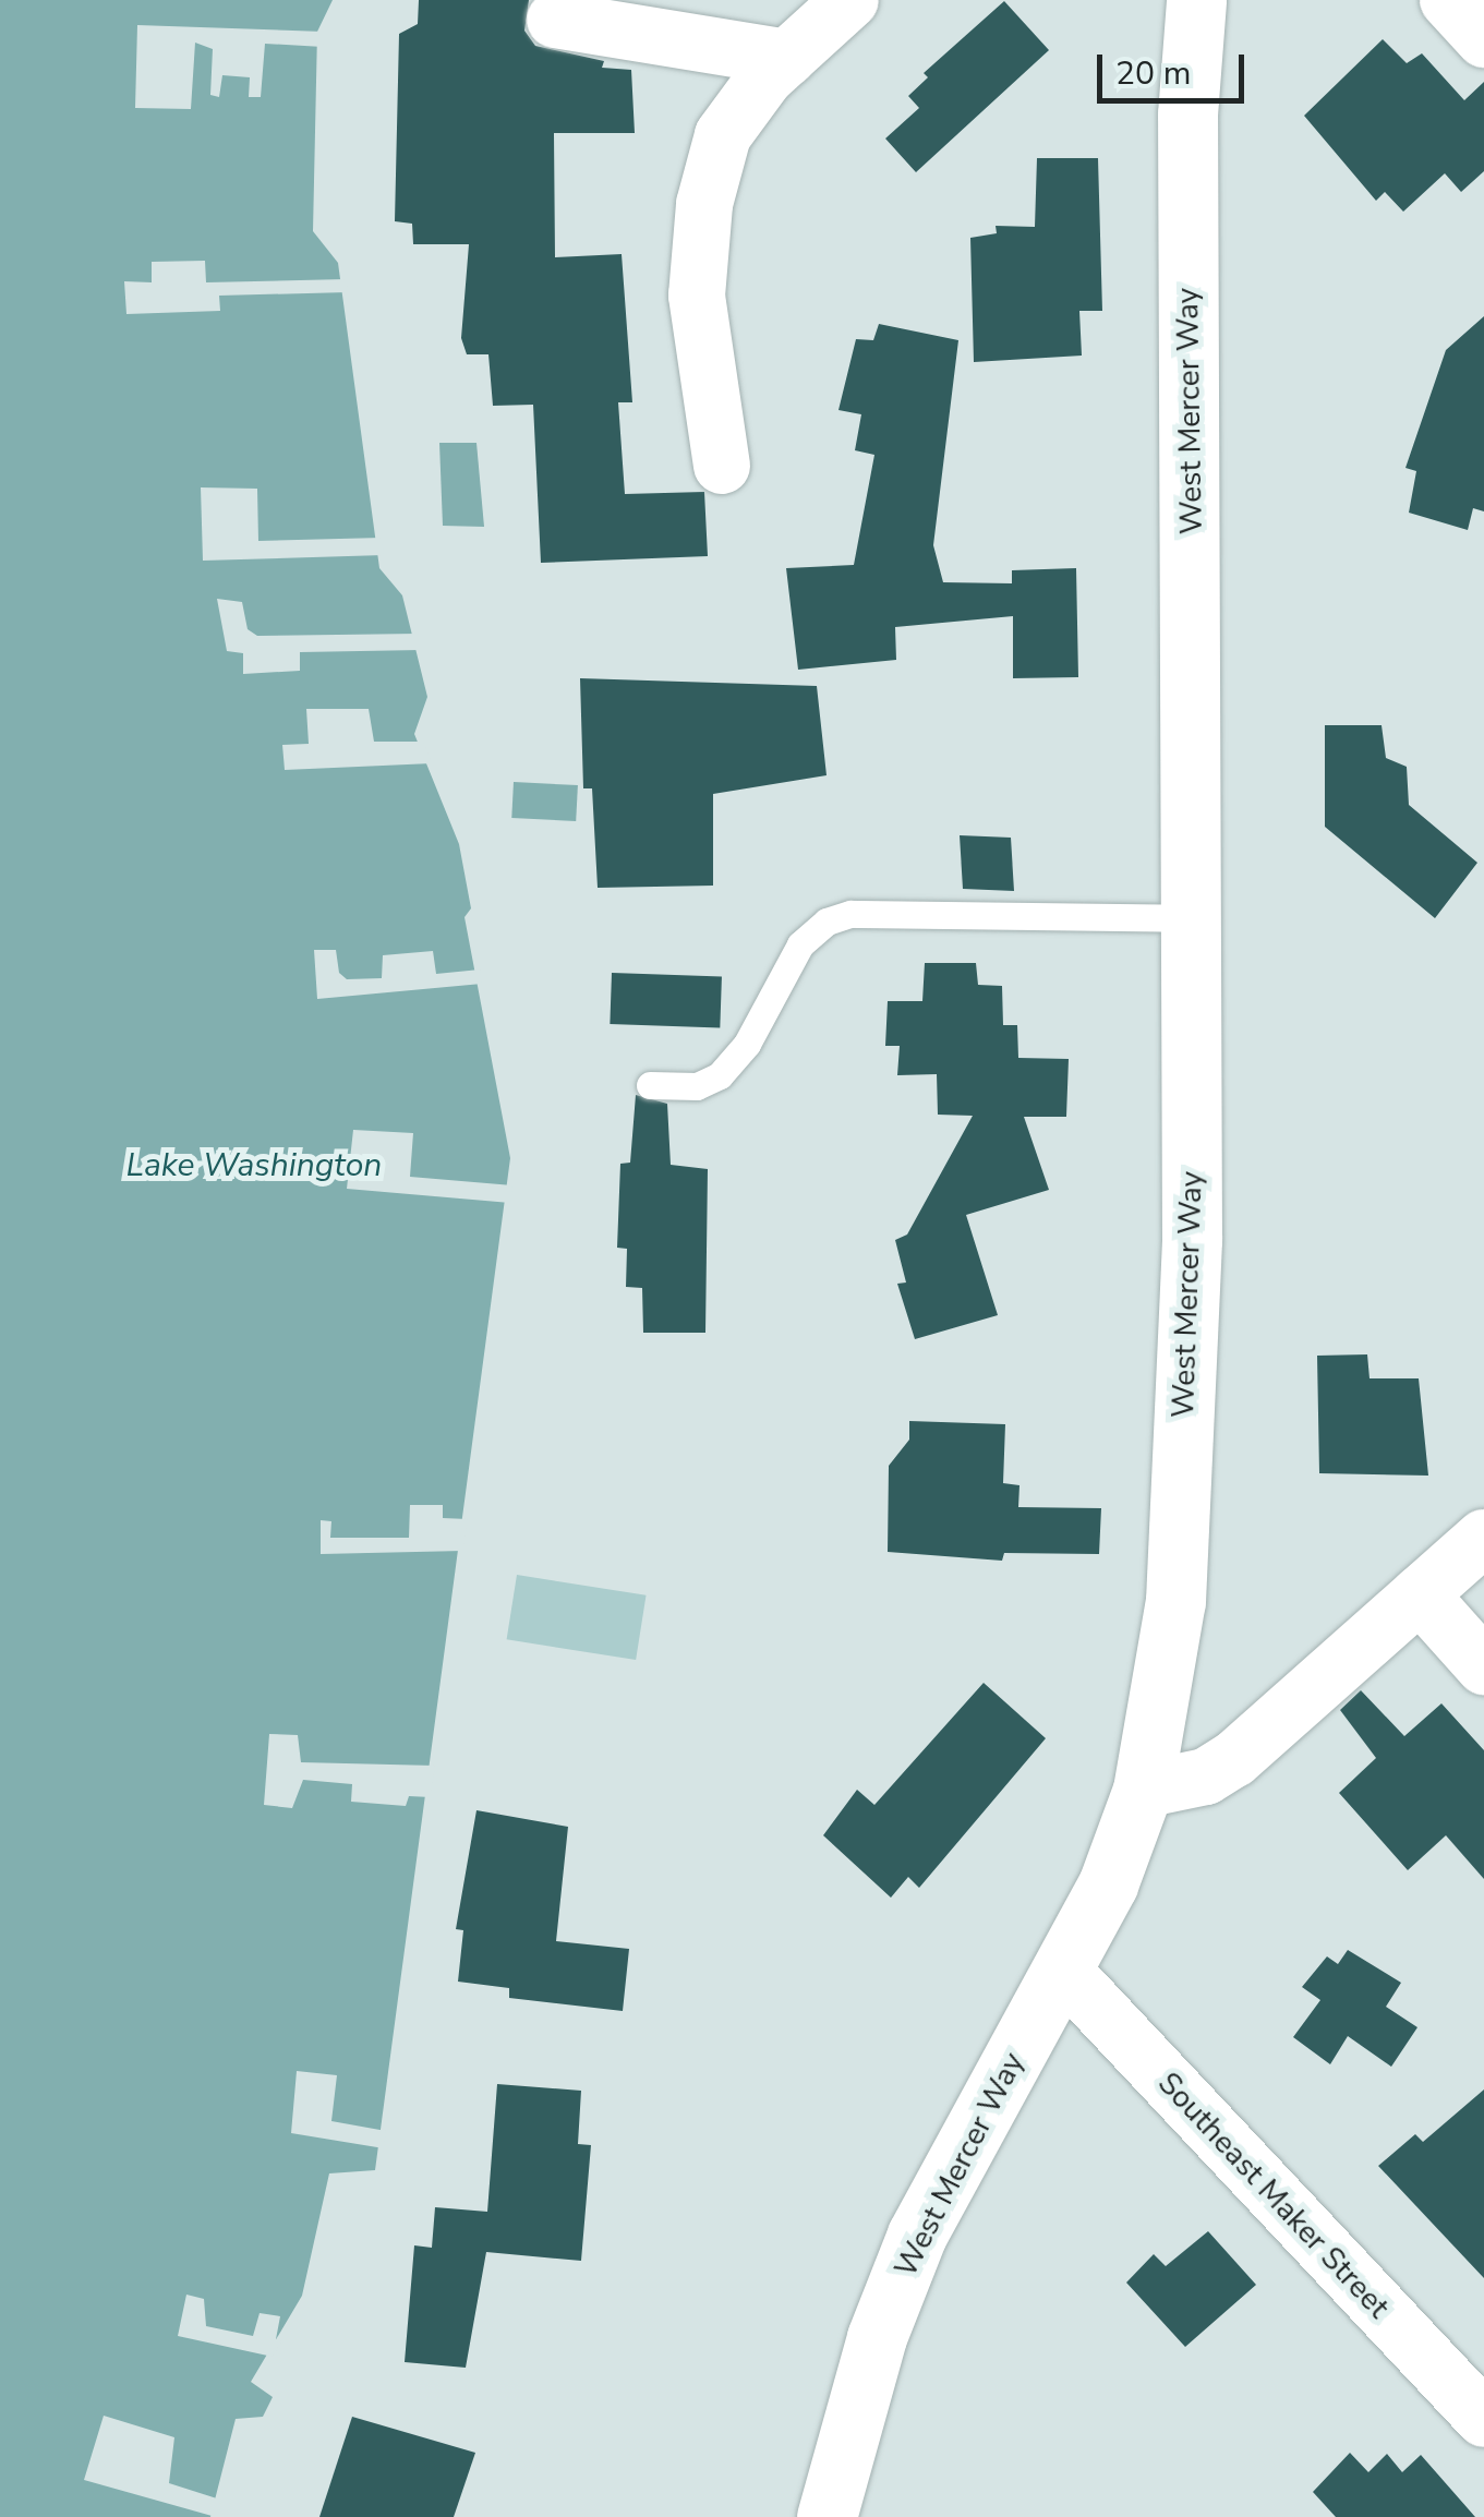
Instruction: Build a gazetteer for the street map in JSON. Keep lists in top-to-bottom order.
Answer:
{
  "streets": {
    "street": ["West Mercer Way", "Southeast Maker Street"]
  },
  "crossings": [
    ["West Mercer Way", "Southeast Maker Street"]
  ],
  "water": ["Lake Washington"],
  "scale_bar": "20 m"
}
